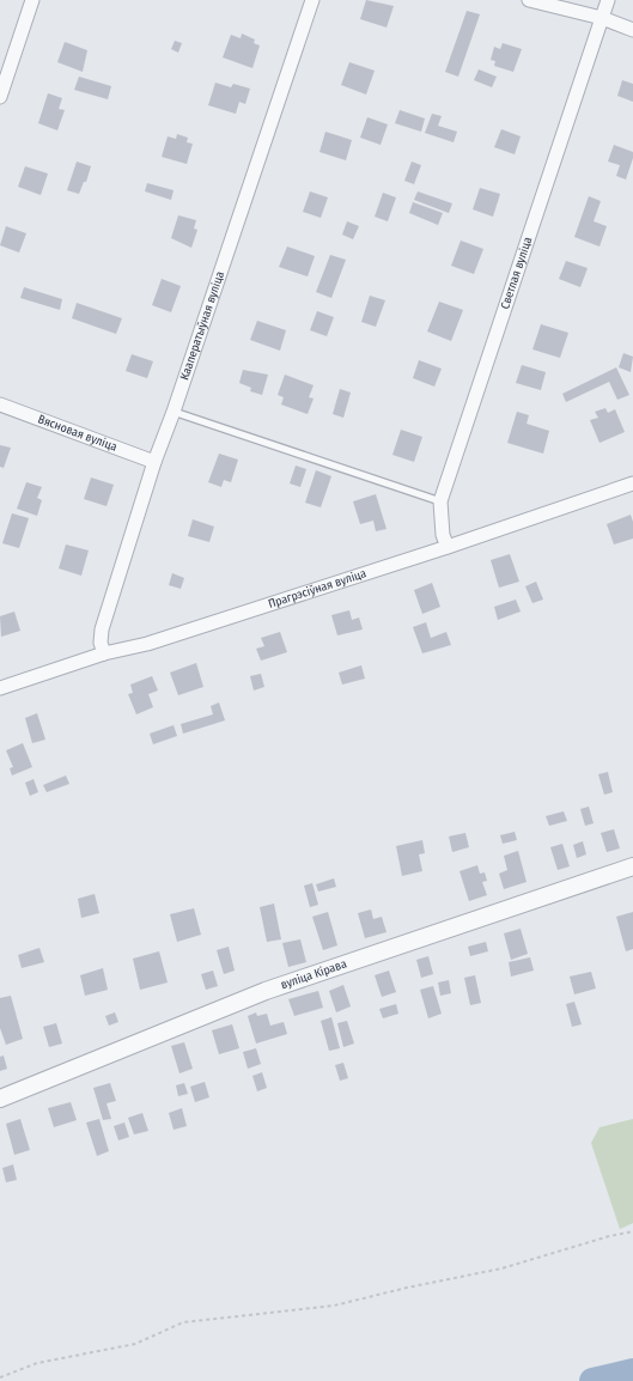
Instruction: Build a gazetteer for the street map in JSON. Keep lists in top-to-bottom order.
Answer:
{
  "streets": {
    "street": [
      "Светлая вуліца",
      "Кааператыўная вуліца",
      "Вясновая вуліца",
      "Прагрэсіўная вуліца",
      "вуліца Кірава"
    ]
  },
  "crossings": [
    ["Светлая вуліца", "Прагрэсіўная вуліца"],
    ["Кааператыўная вуліца", "Вясновая вуліца"],
    ["Кааператыўная вуліца", "Прагрэсіўная вуліца"]
  ]
}
